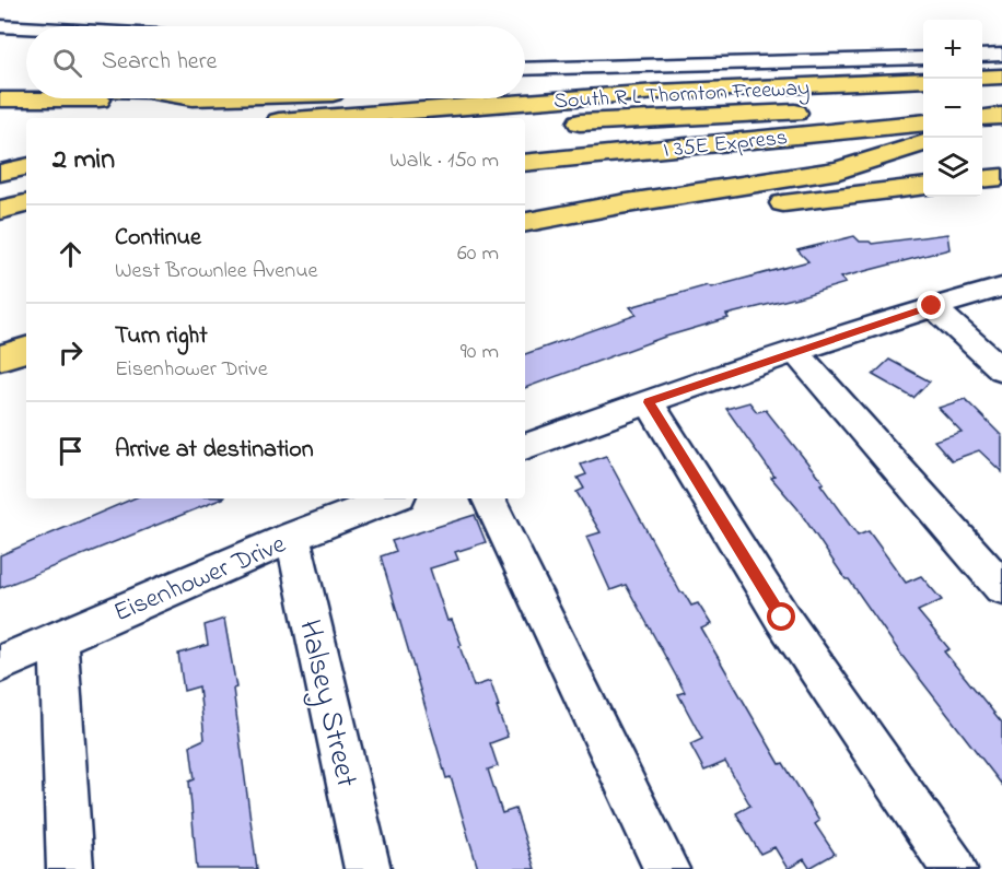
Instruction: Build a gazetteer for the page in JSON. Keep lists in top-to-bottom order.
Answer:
{
  "streets": {
    "highway": ["South R L Thornton Freeway", "I 35E Express"],
    "street": ["Eisenhower Drive", "Halsey Street"]
  },
  "crossings": [
    ["Eisenhower Drive", "Halsey Street"]
  ],
  "page": {
    "map_buttons": ["+", "−"],
    "search": "Search here",
    "heading": ["2 min", "Walk · 150 m"],
    "list": [
      ["Continue", "West Brownlee Avenue", "60 m"],
      ["Turn right", "Eisenhower Drive", "90 m"],
      "Arrive at destination"
    ]
  }
}
